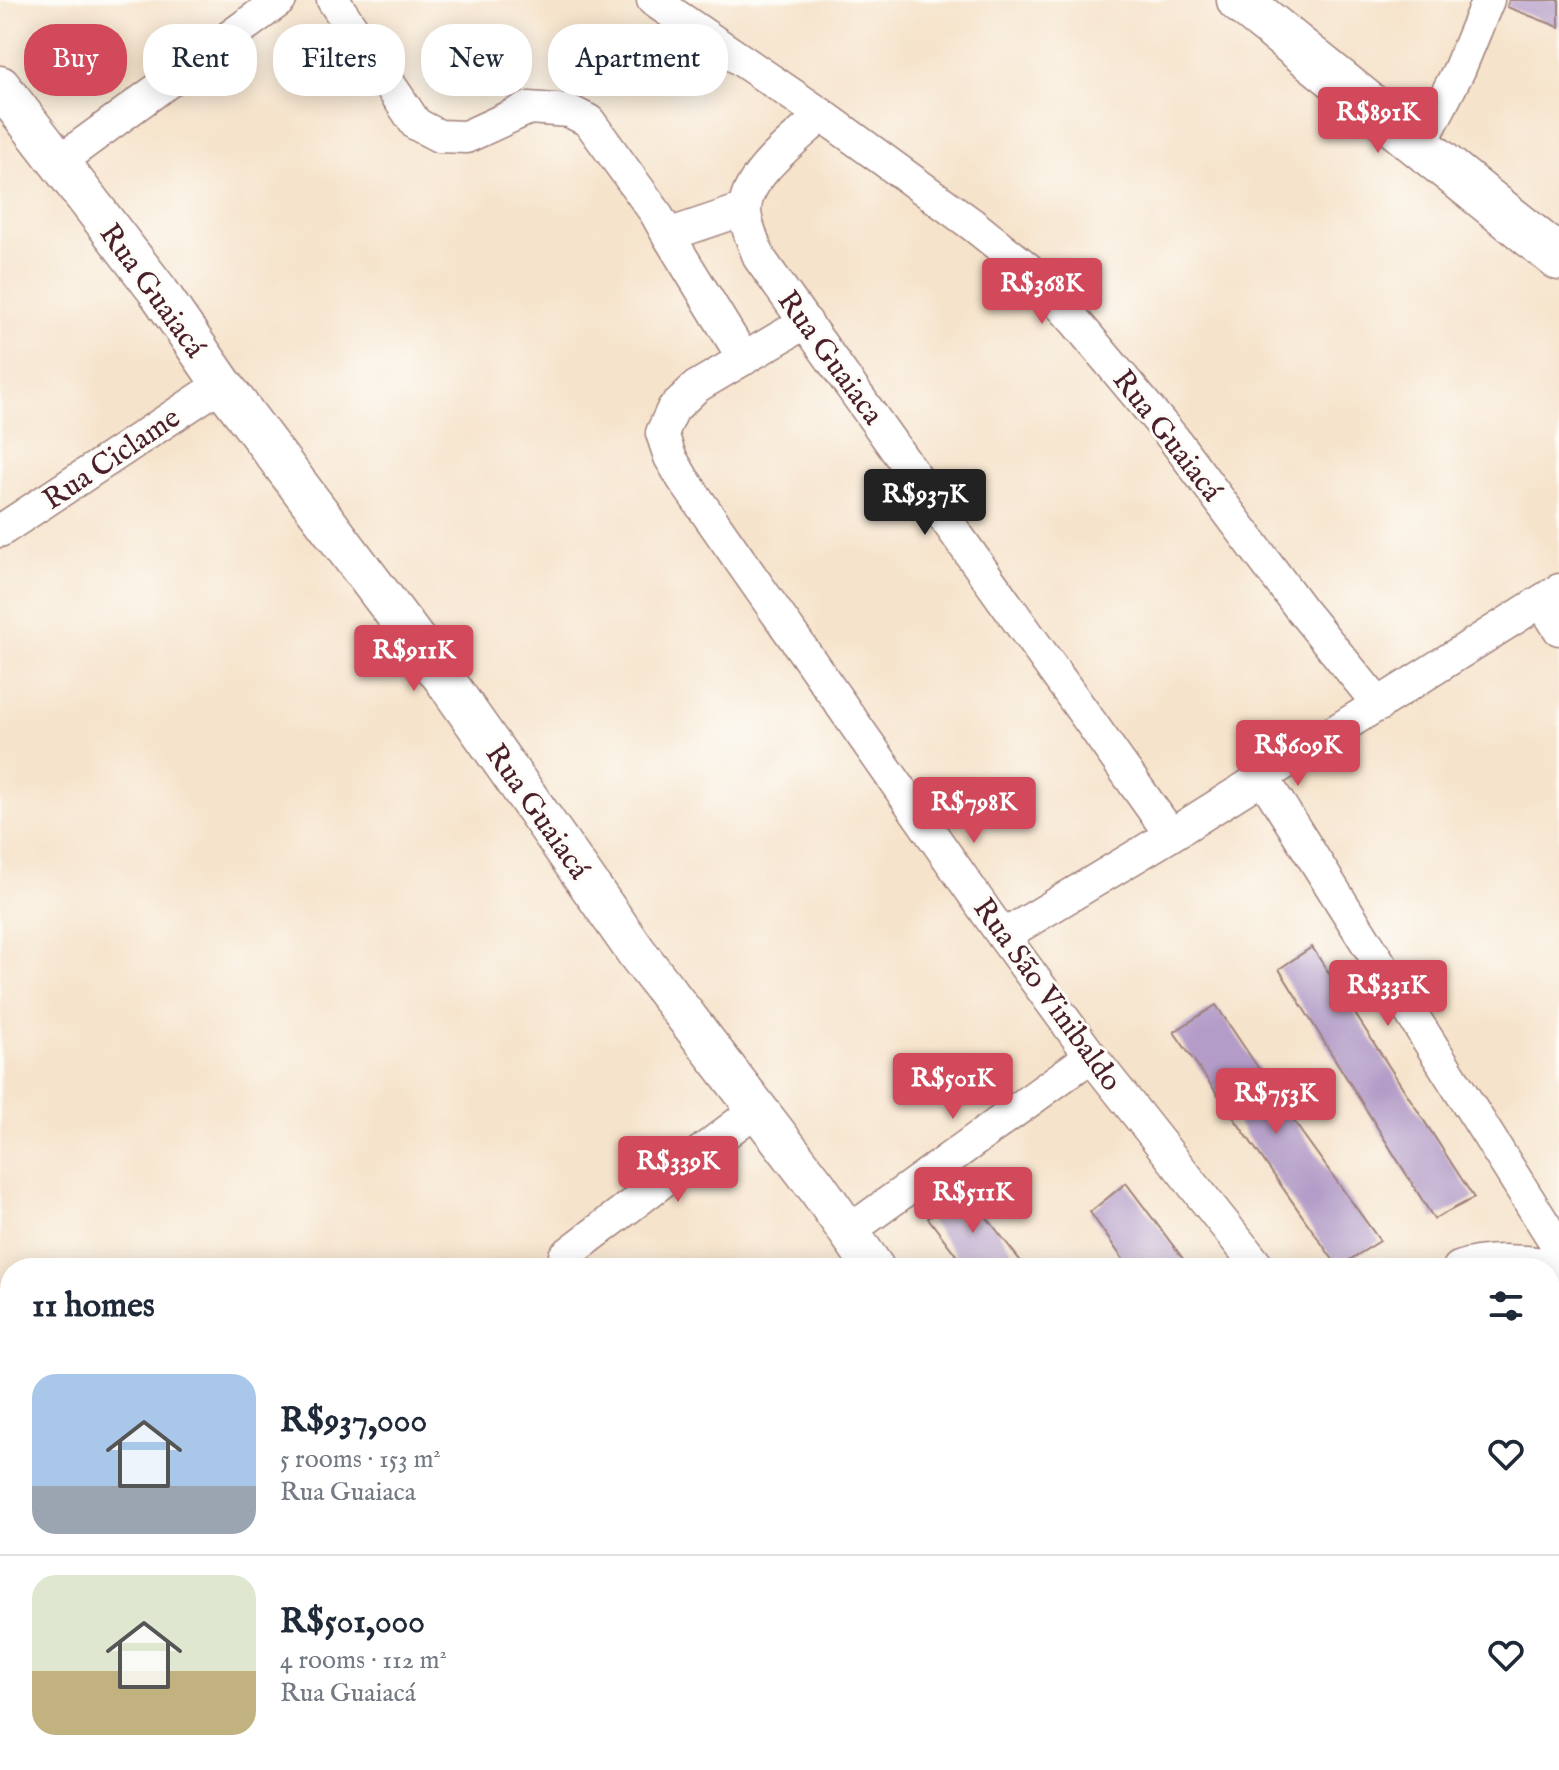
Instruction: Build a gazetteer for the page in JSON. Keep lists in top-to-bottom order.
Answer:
{
  "streets": {
    "street": [
      "Rua Guaiacá",
      "Rua Guaiaca",
      "Rua Ciclame",
      "Rua São Vinibaldo"
    ]
  },
  "crossings": [
    ["Rua Guaiacá", "Rua Ciclame"]
  ],
  "page": {
    "chip": [
      "Buy",
      "Rent",
      "Filters",
      "New",
      "Apartment"
    ],
    "price": [
      "R$891K",
      "R$368K",
      "R$937K",
      "R$911K",
      "R$609K",
      "R$798K",
      "R$331K",
      "R$501K",
      "R$753K",
      "R$339K",
      "R$511K"
    ],
    "heading": "11 homes",
    "list": [
      {
        "name": "R$937,000",
        "note": "5 rooms · 153 m² · Rua Guaiaca"
      },
      {
        "name": "R$501,000",
        "note": "4 rooms · 112 m² · Rua Guaiacá"
      }
    ]
  }
}
